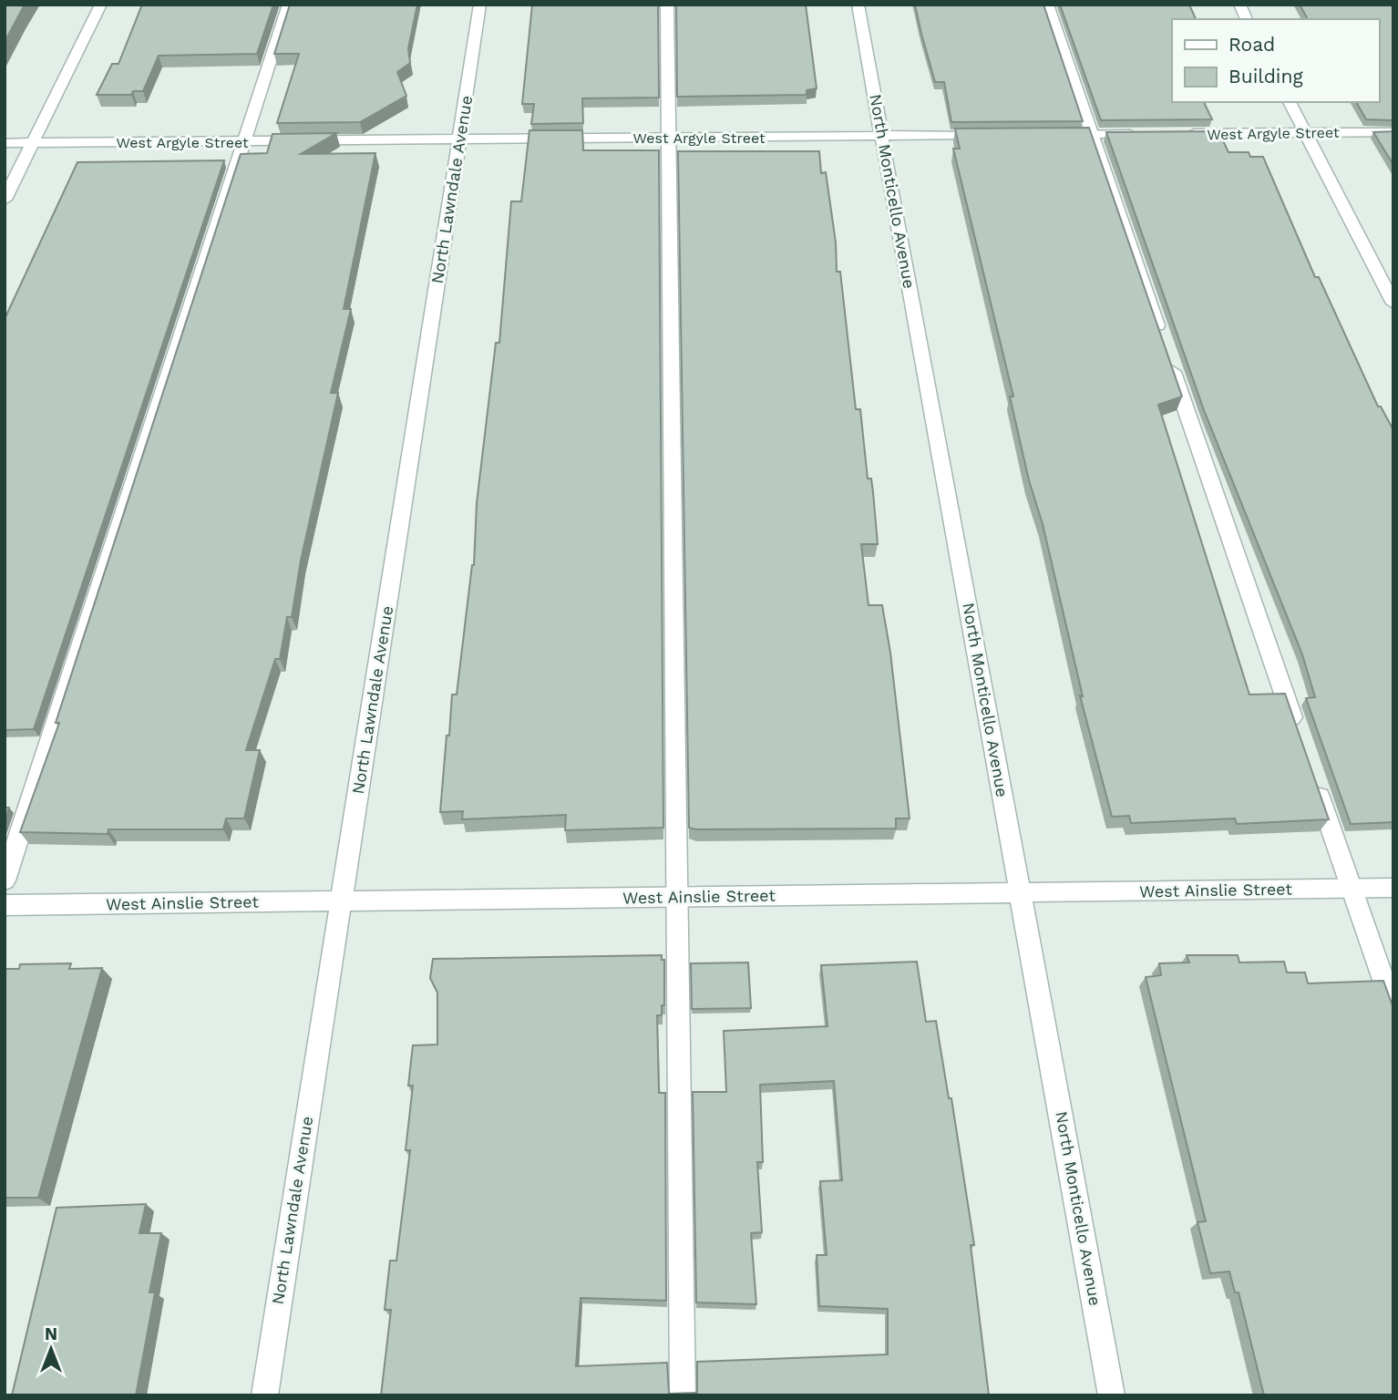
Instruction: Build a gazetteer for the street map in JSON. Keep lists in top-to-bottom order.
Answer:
{
  "streets": {
    "street": [
      "West Argyle Street",
      "North Lawndale Avenue",
      "North Monticello Avenue",
      "West Ainslie Street"
    ]
  },
  "crossings": [
    ["West Argyle Street", "North Lawndale Avenue"],
    ["West Argyle Street", "North Monticello Avenue"],
    ["North Lawndale Avenue", "West Ainslie Street"],
    ["North Monticello Avenue", "West Ainslie Street"]
  ],
  "legend": ["Road", "Building"],
  "north": "top"
}
